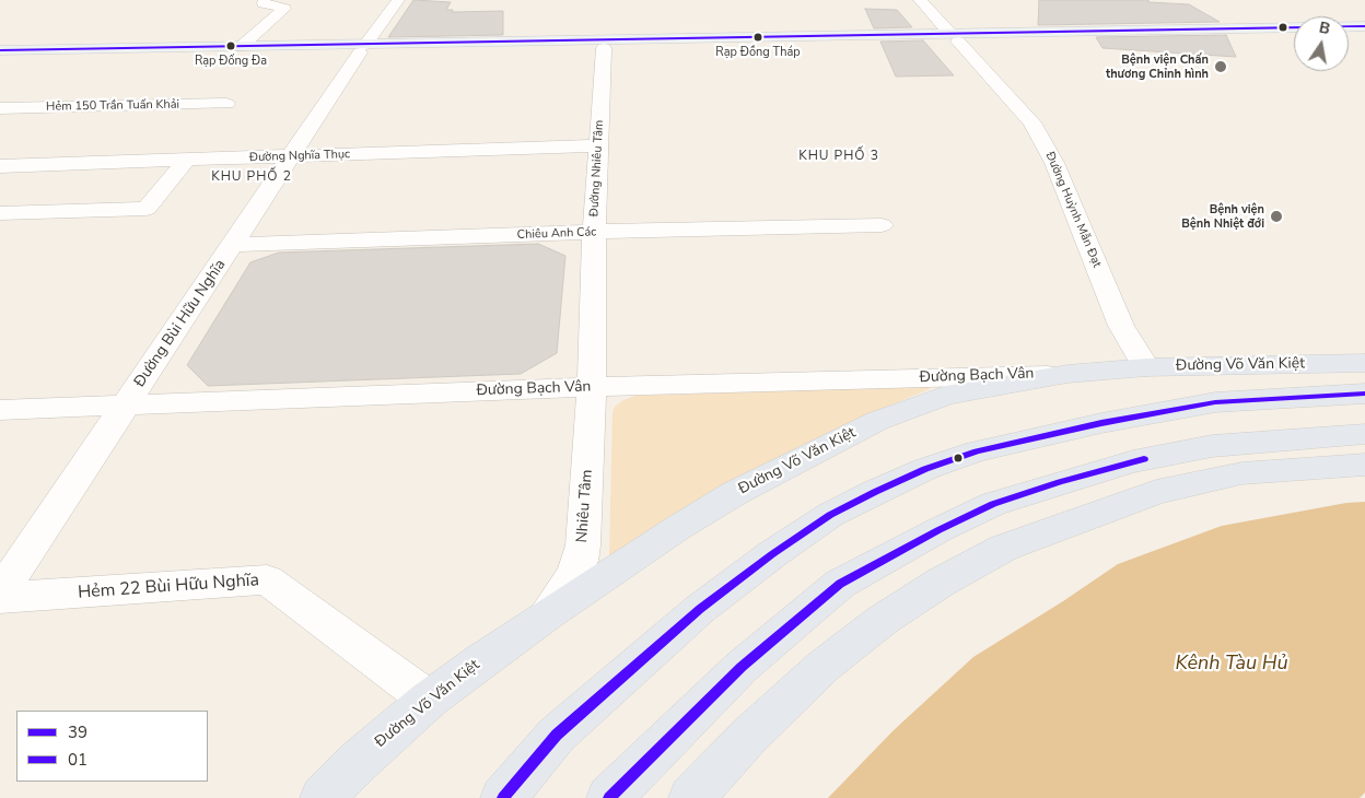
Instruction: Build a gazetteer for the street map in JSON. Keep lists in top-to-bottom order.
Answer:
{
  "streets": {
    "highway": ["Đường Võ Văn Kiệt"],
    "street": [
      "Hẻm 150 Trần Tuấn Khải",
      "Đường Nghĩa Thục",
      "Đường Nhiêu Tâm",
      "Đường Huỳnh Mẫn Đạt",
      "Chiêu Anh Các",
      "Đường Bùi Hữu Nghĩa",
      "Đường Bạch Vân",
      "Nhiêu Tâm",
      "Hẻm 22 Bùi Hữu Nghĩa"
    ]
  },
  "crossings": [
    ["Đường Nghĩa Thục", "Đường Nhiêu Tâm"],
    ["Đường Nghĩa Thục", "Đường Bùi Hữu Nghĩa"],
    ["Đường Nhiêu Tâm", "Chiêu Anh Các"],
    ["Đường Nhiêu Tâm", "Đường Bạch Vân"],
    ["Đường Nhiêu Tâm", "Nhiêu Tâm"],
    ["Đường Huỳnh Mẫn Đạt", "Đường Võ Văn Kiệt"],
    ["Chiêu Anh Các", "Đường Bùi Hữu Nghĩa"],
    ["Đường Bùi Hữu Nghĩa", "Đường Bạch Vân"],
    ["Đường Bùi Hữu Nghĩa", "Hẻm 22 Bùi Hữu Nghĩa"],
    ["Đường Võ Văn Kiệt", "Đường Bạch Vân"],
    ["Đường Võ Văn Kiệt", "Nhiêu Tâm"],
    ["Đường Võ Văn Kiệt", "Hẻm 22 Bùi Hữu Nghĩa"],
    ["Đường Bạch Vân", "Nhiêu Tâm"]
  ],
  "districts": ["KHU PHỐ 3", "KHU PHỐ 2"],
  "water": ["Kênh Tàu Hủ"],
  "places": [
    "Rạp Đồng Tháp",
    "Rạp Đống Đa",
    "Bệnh viện Chấn thương Chỉnh hình",
    "Bệnh viện Bệnh Nhiệt đới"
  ],
  "lines": ["transit line 01", "transit line 39"],
  "legend": ["39", "01"],
  "north": "top"
}
